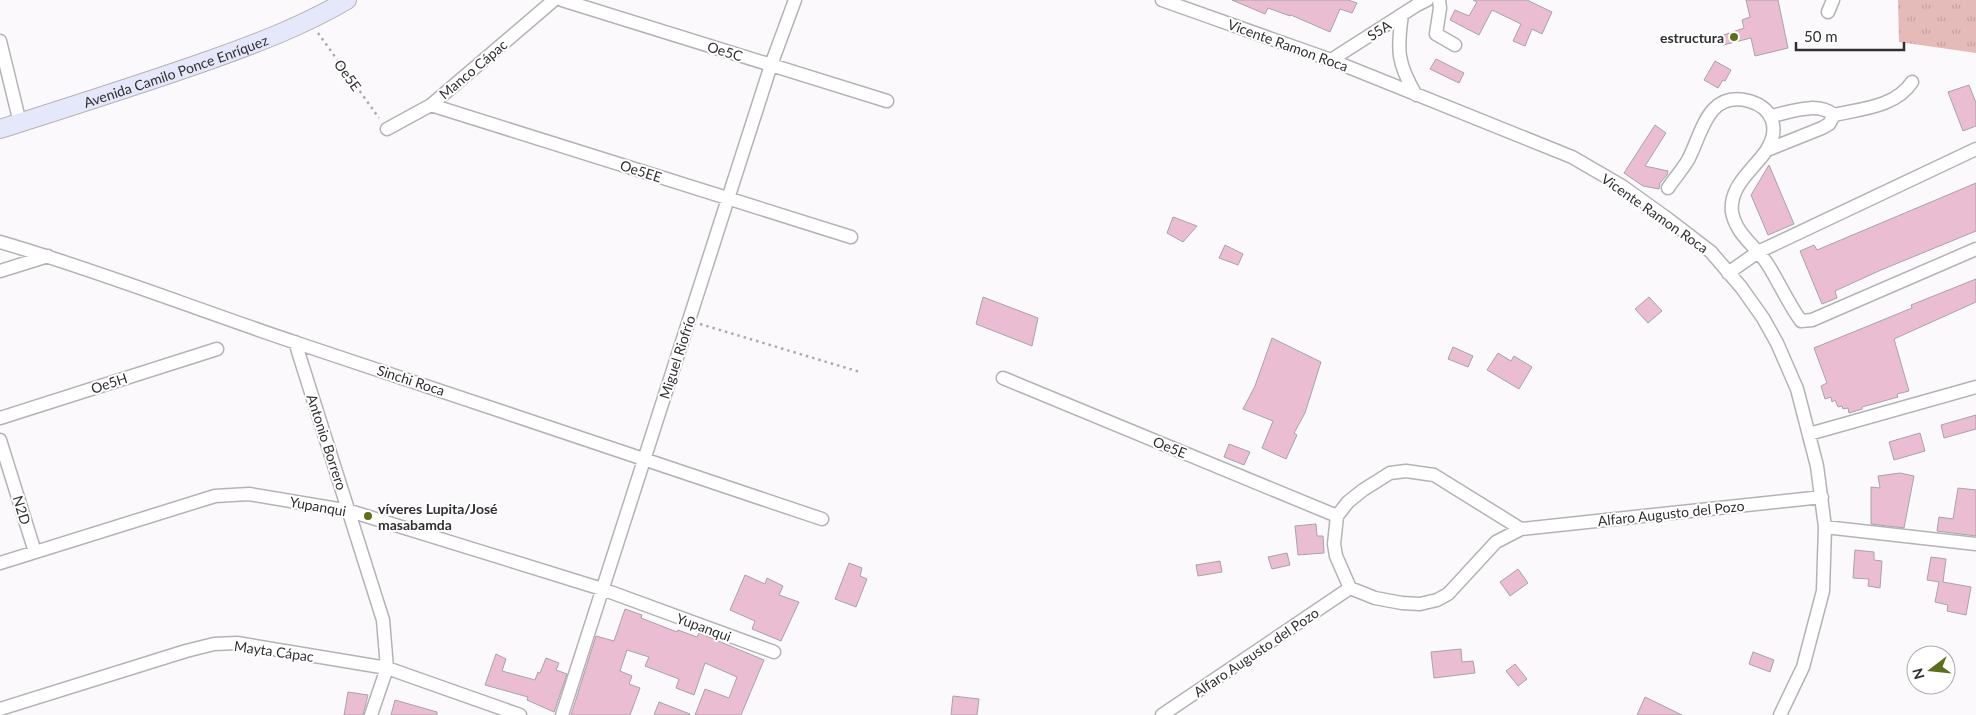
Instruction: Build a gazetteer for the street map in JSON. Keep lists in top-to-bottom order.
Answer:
{
  "streets": {
    "main road": ["Avenida Camilo Ponce Enríquez"],
    "street": [
      "S5A",
      "Vicente Ramon Roca",
      "Oe5C",
      "Manco Cápac",
      "Oe5E",
      "Oe5EE",
      "Miguel Riofrío",
      "Sinchi Roca",
      "Oe5H",
      "Antonio Borrero",
      "Yupanqui",
      "N2D",
      "Alfaro Augusto del Pozo",
      "Mayta Cápac"
    ]
  },
  "crossings": [
    ["S5A", "Vicente Ramon Roca"],
    ["Vicente Ramon Roca", "Alfaro Augusto del Pozo"],
    ["Oe5C", "Miguel Riofrío"],
    ["Manco Cápac", "Oe5E"],
    ["Manco Cápac", "Oe5EE"],
    ["Avenida Camilo Ponce Enríquez", "Oe5E"],
    ["Oe5EE", "Miguel Riofrío"],
    ["Miguel Riofrío", "Sinchi Roca"],
    ["Miguel Riofrío", "Yupanqui"],
    ["Sinchi Roca", "Antonio Borrero"],
    ["Antonio Borrero", "Yupanqui"],
    ["Antonio Borrero", "Mayta Cápac"],
    ["Yupanqui", "N2D"]
  ],
  "places": ["estructura", "víveres Lupita/José masabamda"],
  "scale_bar": "50 m",
  "north": "left"
}
